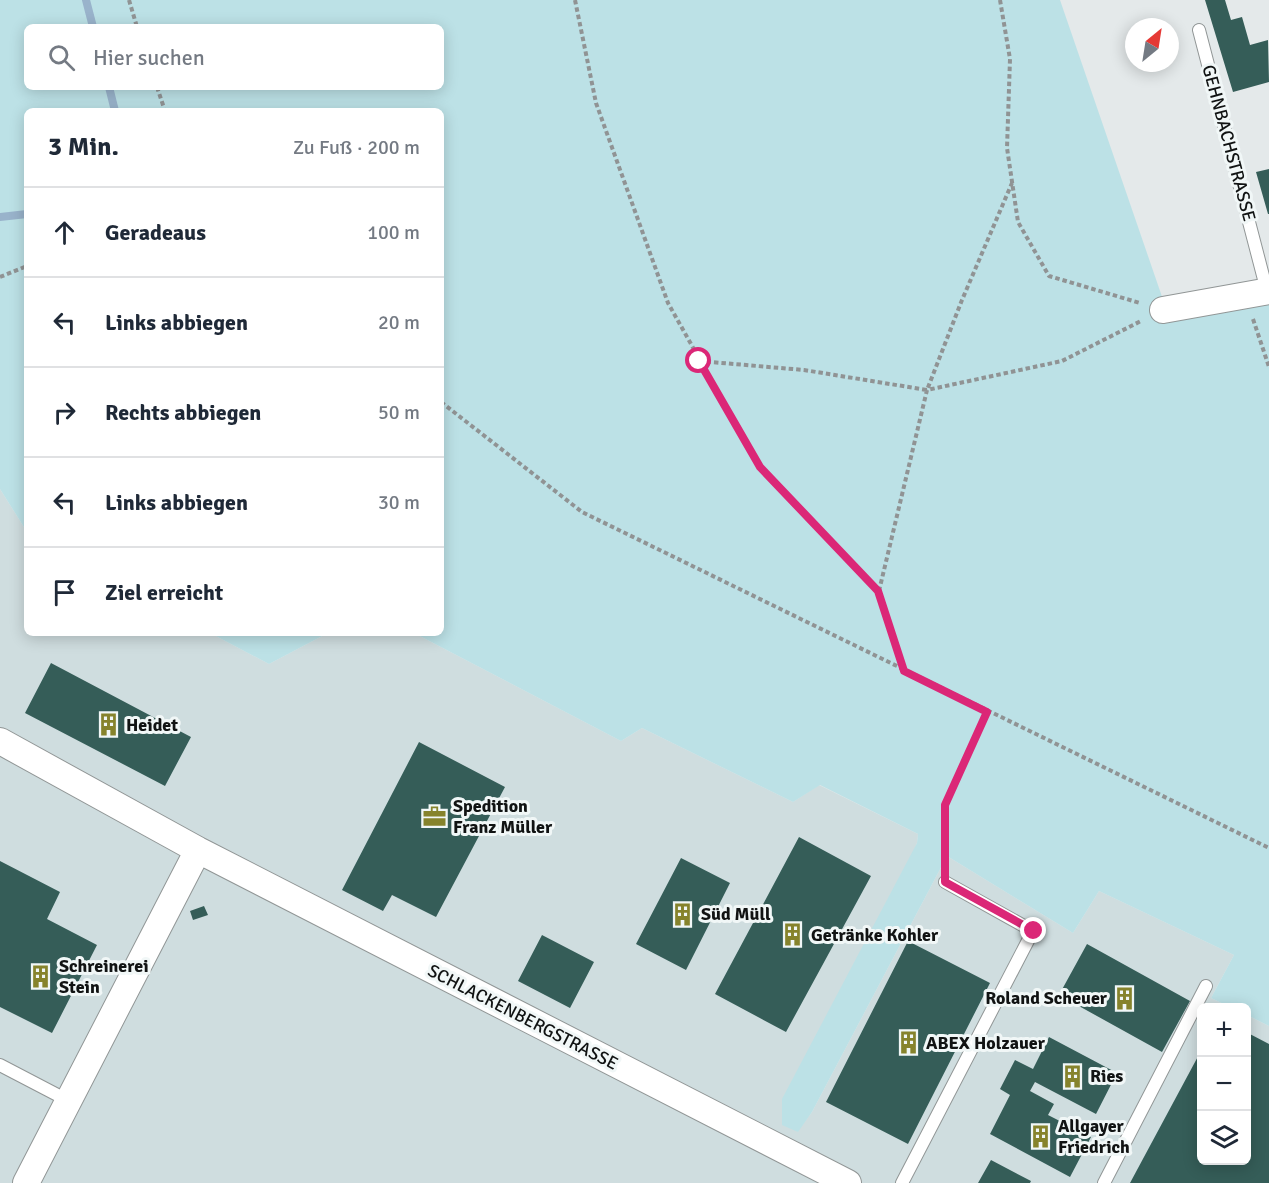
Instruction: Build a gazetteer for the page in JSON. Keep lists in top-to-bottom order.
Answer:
{
  "streets": {
    "street": ["SCHLACKENBERGSTRASSE"],
    "lane": ["GEHNBACHSTRASSE"]
  },
  "places": {
    "building": [
      "Heidet",
      "Süd Müll",
      "Getränke Kohler",
      "Schreinerei Stein",
      "Roland Scheuer",
      "ABEX Holzauer",
      "Ries",
      "Allgayer Friedrich"
    ],
    "office": ["Spedition Franz Müller"]
  },
  "north": "top right",
  "page": {
    "search": "Hier suchen",
    "heading": ["3 Min.", "Zu Fuß · 200 m"],
    "list": [
      ["Geradeaus", "100 m"],
      ["Links abbiegen", "20 m"],
      ["Rechts abbiegen", "50 m"],
      ["Links abbiegen", "30 m"],
      "Ziel erreicht"
    ],
    "map_buttons": ["+", "−"]
  }
}
